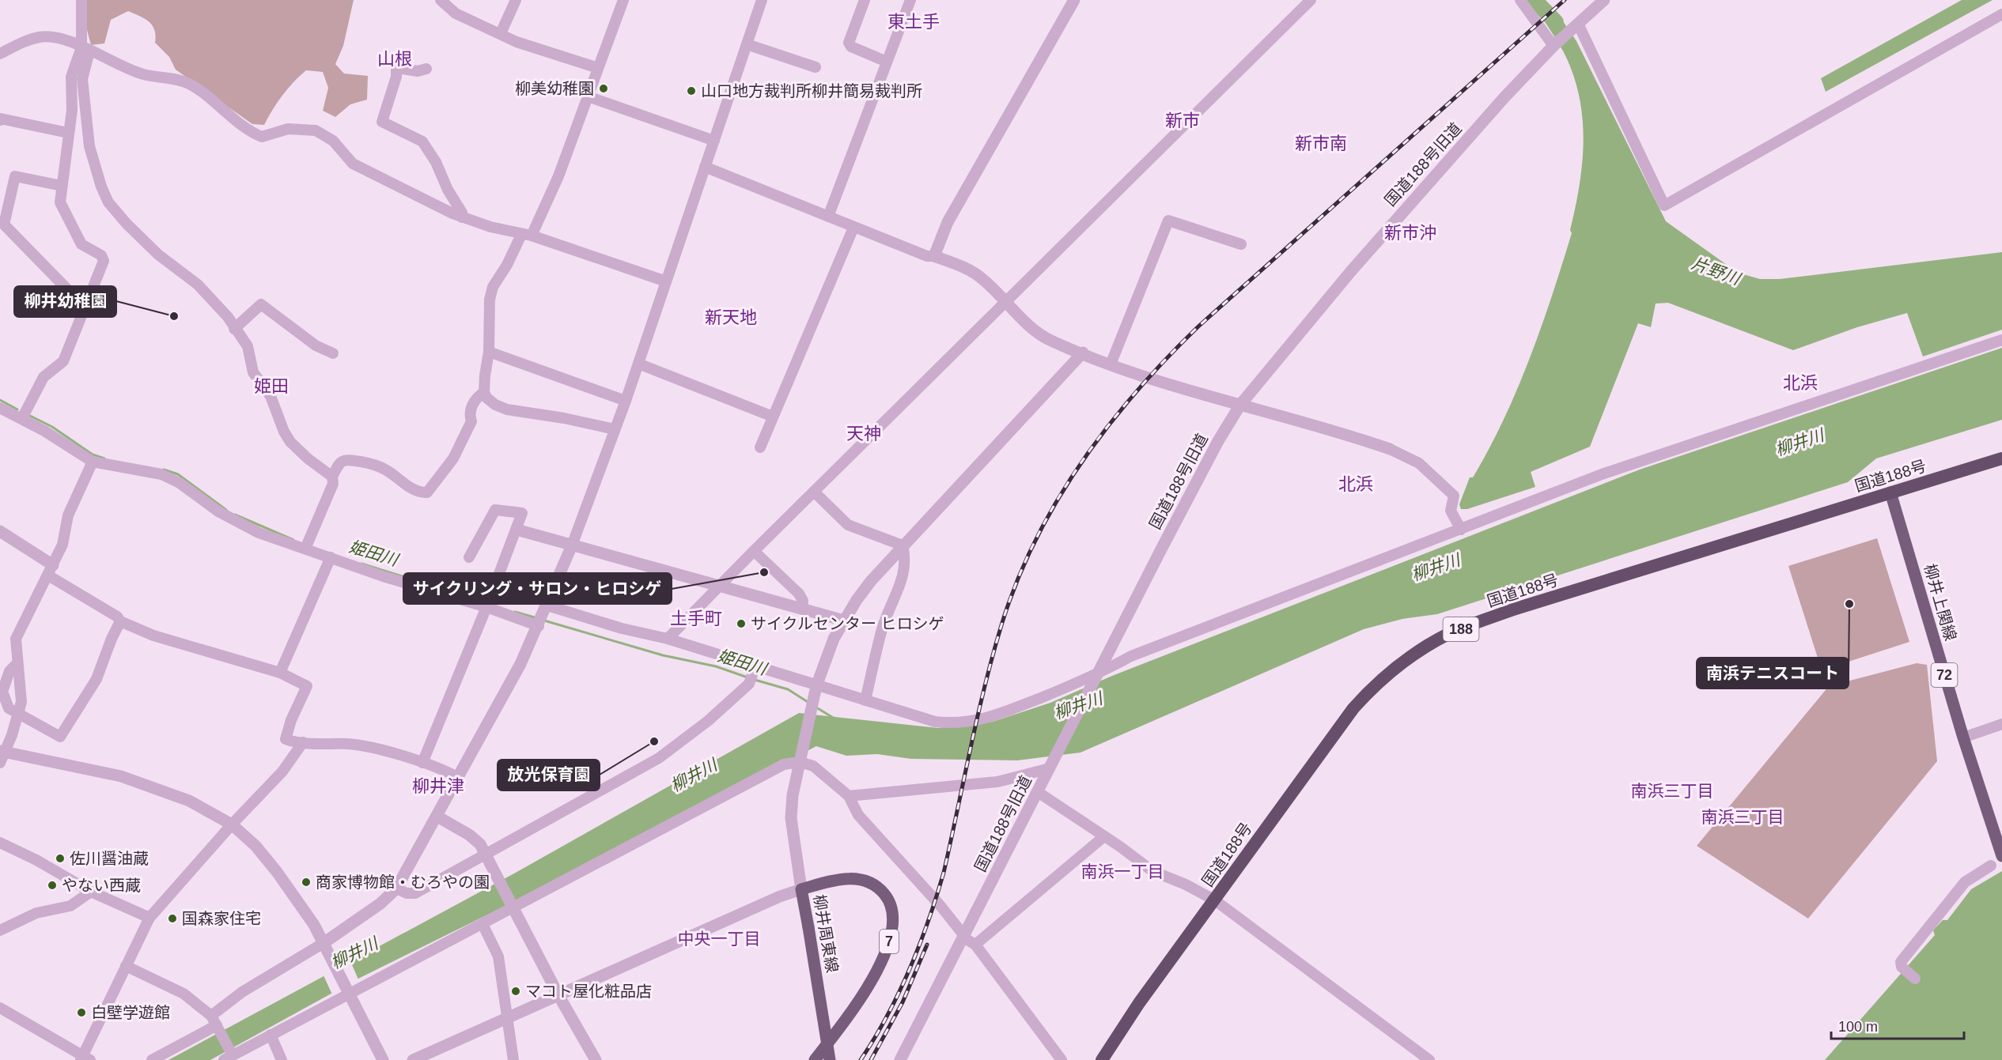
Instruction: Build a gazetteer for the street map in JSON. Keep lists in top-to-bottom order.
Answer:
{
  "streets": {
    "highway": ["国道188号", "188"],
    "main road": [
      "柳井上関線",
      "72",
      "柳井周東線",
      "7"
    ],
    "street": ["国道188号旧道"]
  },
  "crossings": [
    ["国道188号", "柳井上関線"]
  ],
  "districts": [
    "東土手",
    "山根",
    "新市",
    "新市南",
    "新市沖",
    "新天地",
    "北浜",
    "姫田",
    "天神",
    "北浜",
    "土手町",
    "柳井津",
    "南浜三丁目",
    "南浜三丁目",
    "南浜一丁目",
    "中央一丁目"
  ],
  "water": ["片野川", "柳井川", "姫田川"],
  "places": [
    "柳美幼稚園",
    "山口地方裁判所柳井簡易裁判所",
    "柳井幼稚園",
    "サイクリング・サロン・ヒロシゲ",
    "南浜テニスコート",
    "サイクルセンター ヒロシゲ",
    "放光保育園",
    "佐川醤油蔵",
    "商家博物館・むろやの園",
    "やない西蔵",
    "国森家住宅",
    "マコト屋化粧品店",
    "白壁学遊館"
  ],
  "scale_bar": "100 m"
}
